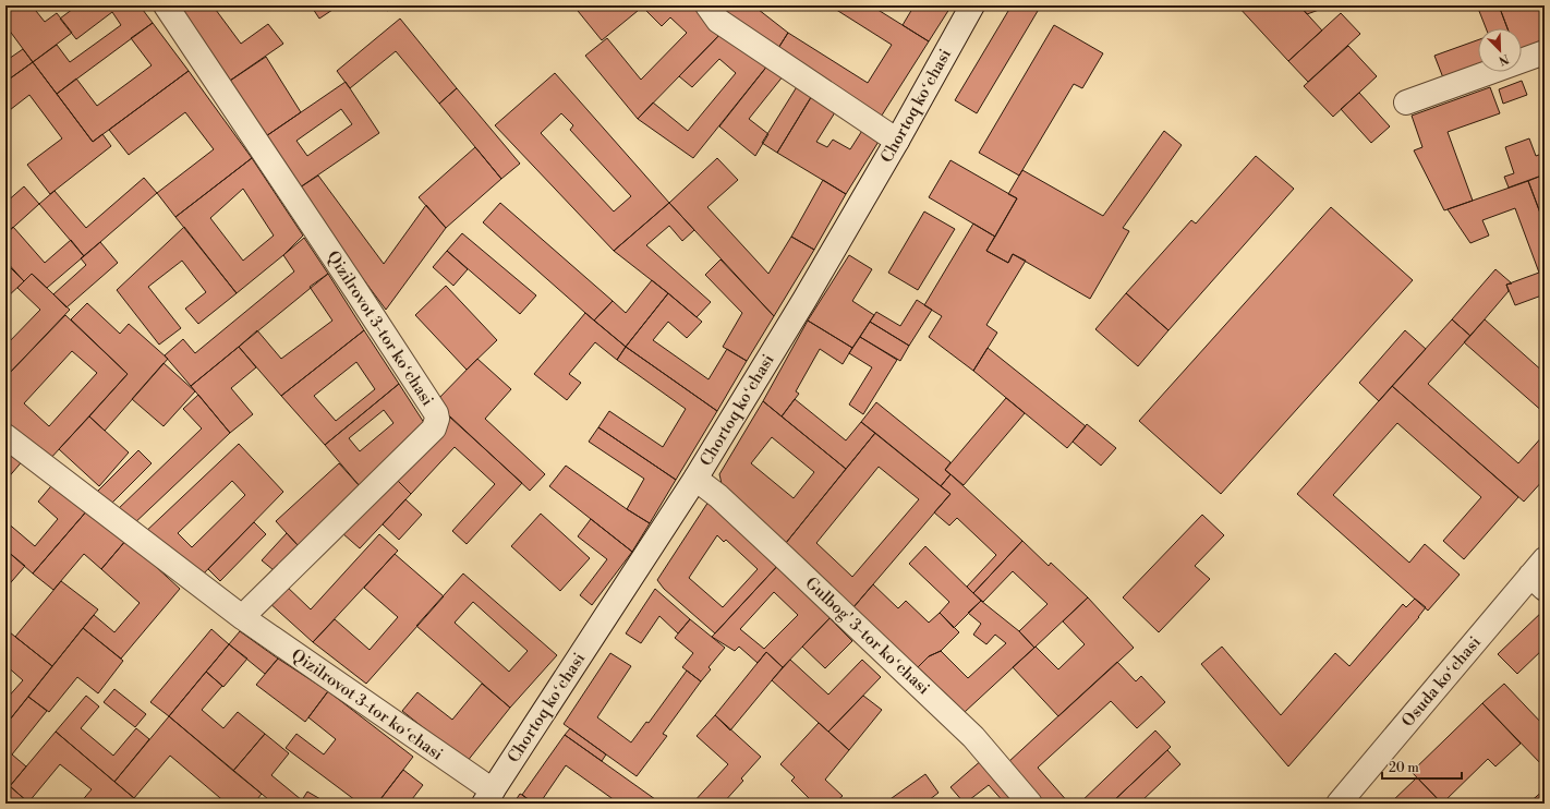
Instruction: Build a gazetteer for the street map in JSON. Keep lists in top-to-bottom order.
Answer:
{
  "streets": {
    "street": [
      "Chortoq koʻchasi",
      "Qizilrovot 3-tor koʻchasi",
      "Gulbog' 3-tor koʻchasi",
      "Osuda koʻchasi"
    ]
  },
  "crossings": [
    ["Chortoq koʻchasi", "Qizilrovot 3-tor koʻchasi"],
    ["Chortoq koʻchasi", "Gulbog' 3-tor koʻchasi"]
  ],
  "scale_bar": "20 m",
  "north": "bottom right"
}
